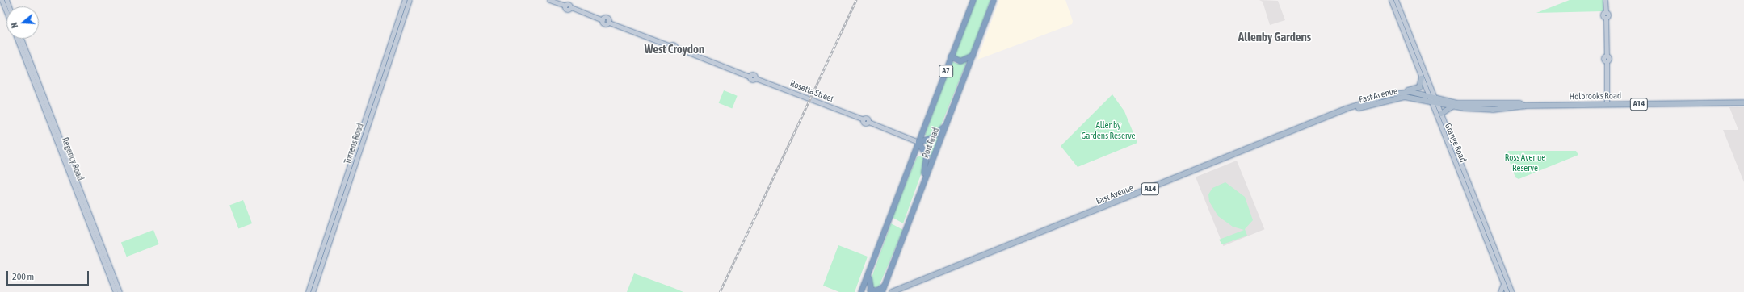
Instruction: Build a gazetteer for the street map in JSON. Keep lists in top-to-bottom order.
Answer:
{
  "streets": {
    "highway": ["A7", "Port Road"],
    "main road": [
      "Rosetta Street",
      "East Avenue",
      "Holbrooks Road",
      "A14",
      "Grange Road",
      "Torrens Road",
      "Regency Road"
    ]
  },
  "crossings": [
    ["Rosetta Street", "Port Road"],
    ["East Avenue", "Holbrooks Road"],
    ["East Avenue", "Grange Road"],
    ["Holbrooks Road", "Grange Road"]
  ],
  "districts": ["Allenby Gardens", "West Croydon"],
  "parks": ["Allenby Gardens Reserve", "Ross Avenue Reserve"],
  "scale_bar": "200 m",
  "north": "left"
}
